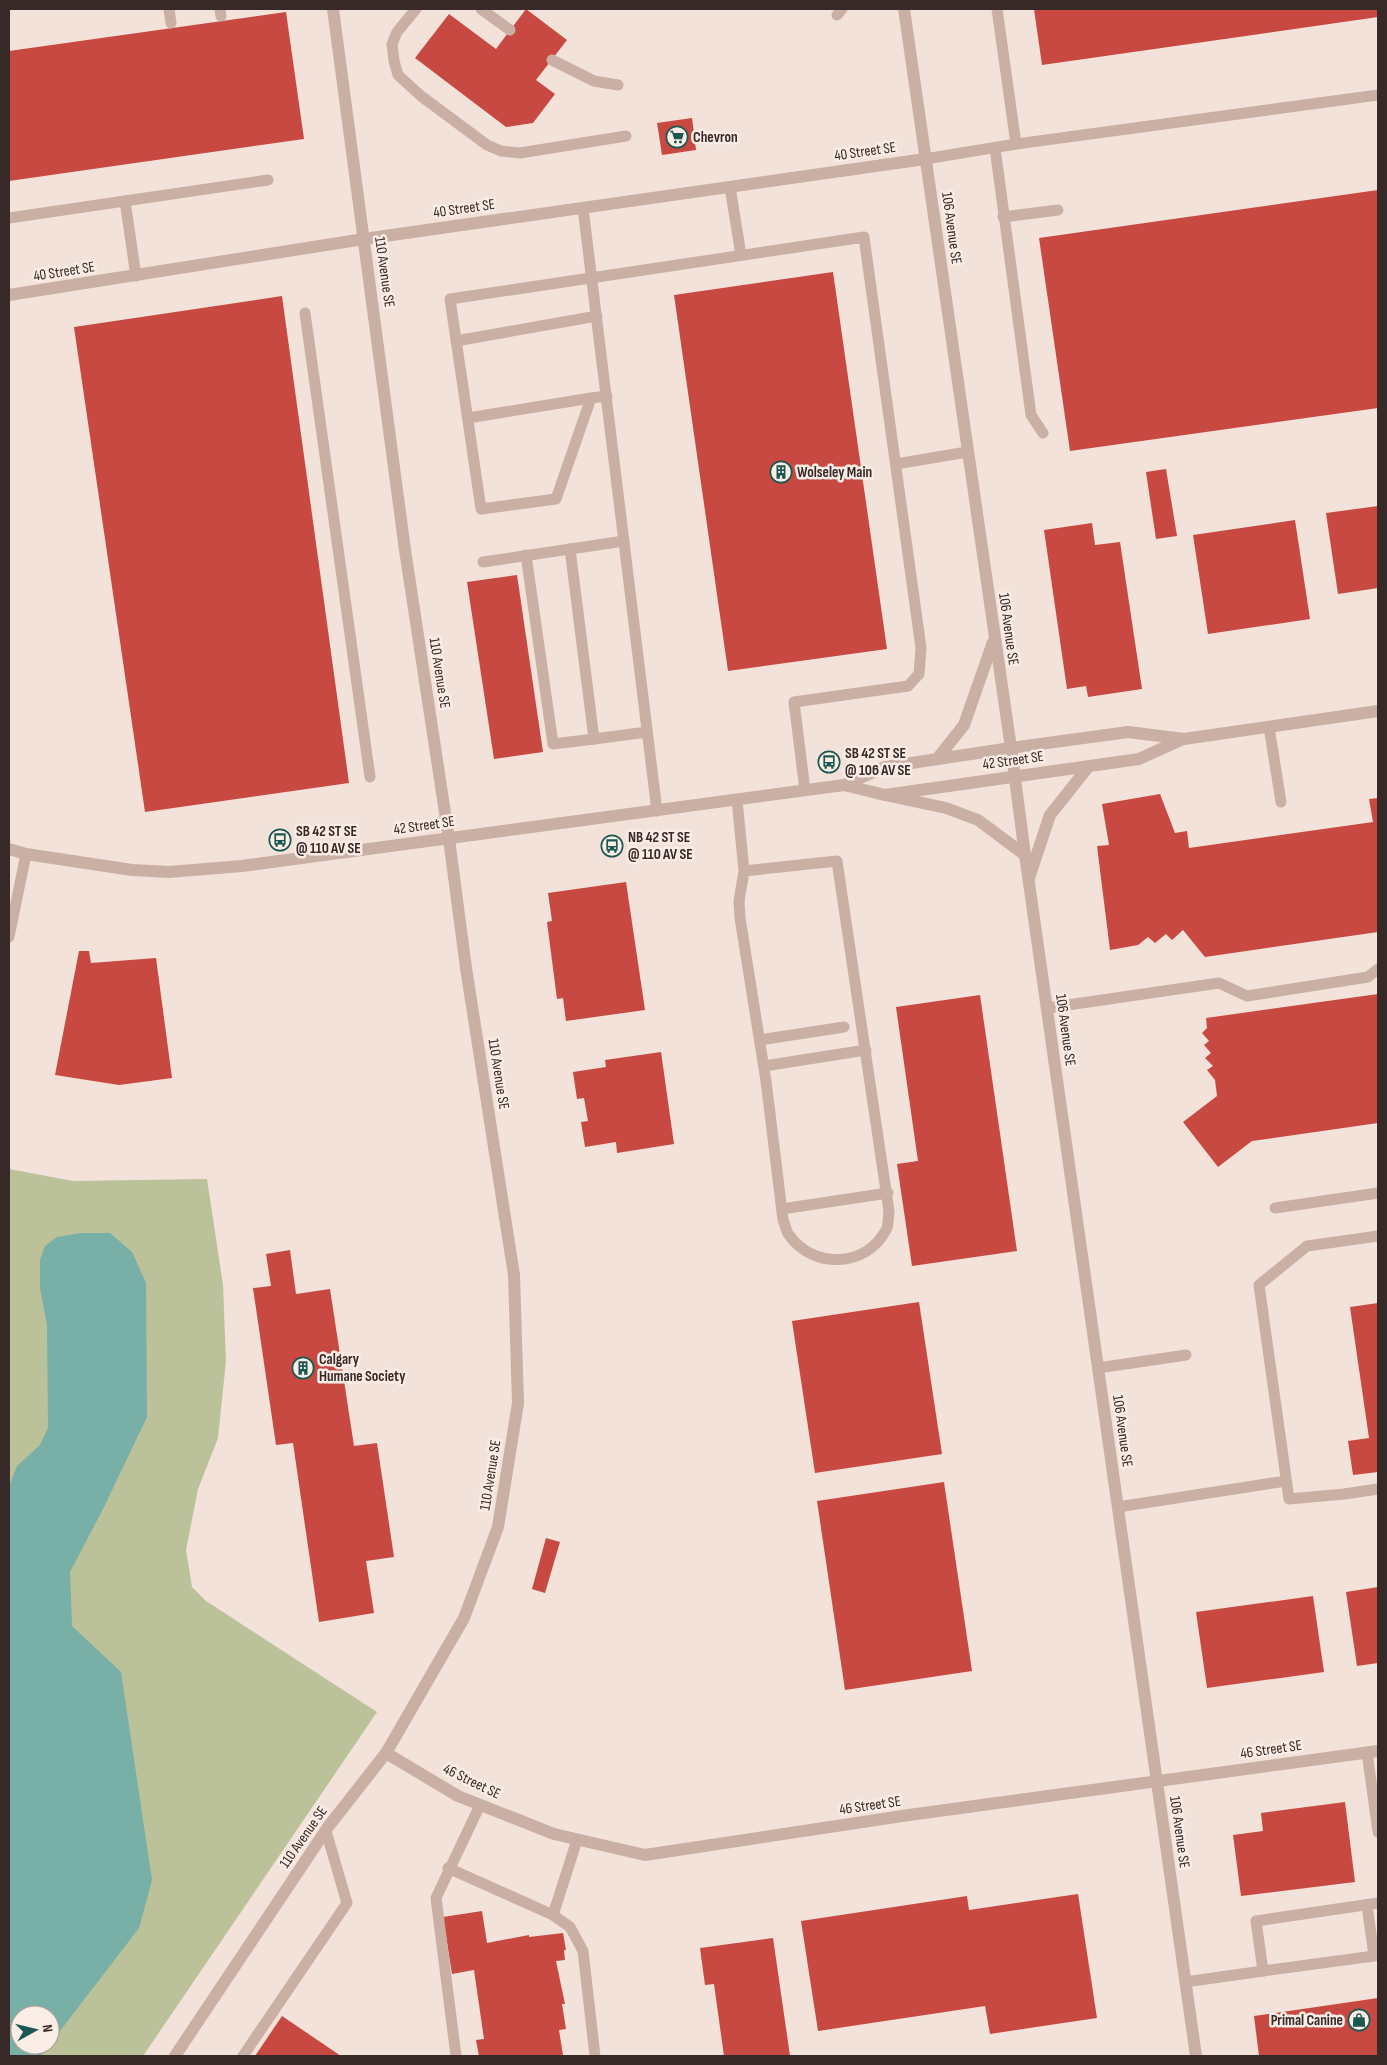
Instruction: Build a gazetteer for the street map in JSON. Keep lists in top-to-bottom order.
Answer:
{
  "streets": {
    "street": [
      "40 Street SE",
      "106 Avenue SE",
      "110 Avenue SE",
      "42 Street SE",
      "46 Street SE"
    ]
  },
  "crossings": [
    ["40 Street SE", "106 Avenue SE"],
    ["40 Street SE", "110 Avenue SE"],
    ["106 Avenue SE", "42 Street SE"],
    ["106 Avenue SE", "46 Street SE"],
    ["110 Avenue SE", "42 Street SE"],
    ["110 Avenue SE", "46 Street SE"]
  ],
  "places": {
    "supermarket": ["Chevron"],
    "building": ["Wolseley Main", "Calgary Humane Society"],
    "bus stop": ["SB 42 ST SE @ 106 AV SE", "SB 42 ST SE @ 110 AV SE", "NB 42 ST SE @ 110 AV SE"],
    "shop": ["Primal Canine"]
  },
  "north": "right"
}
